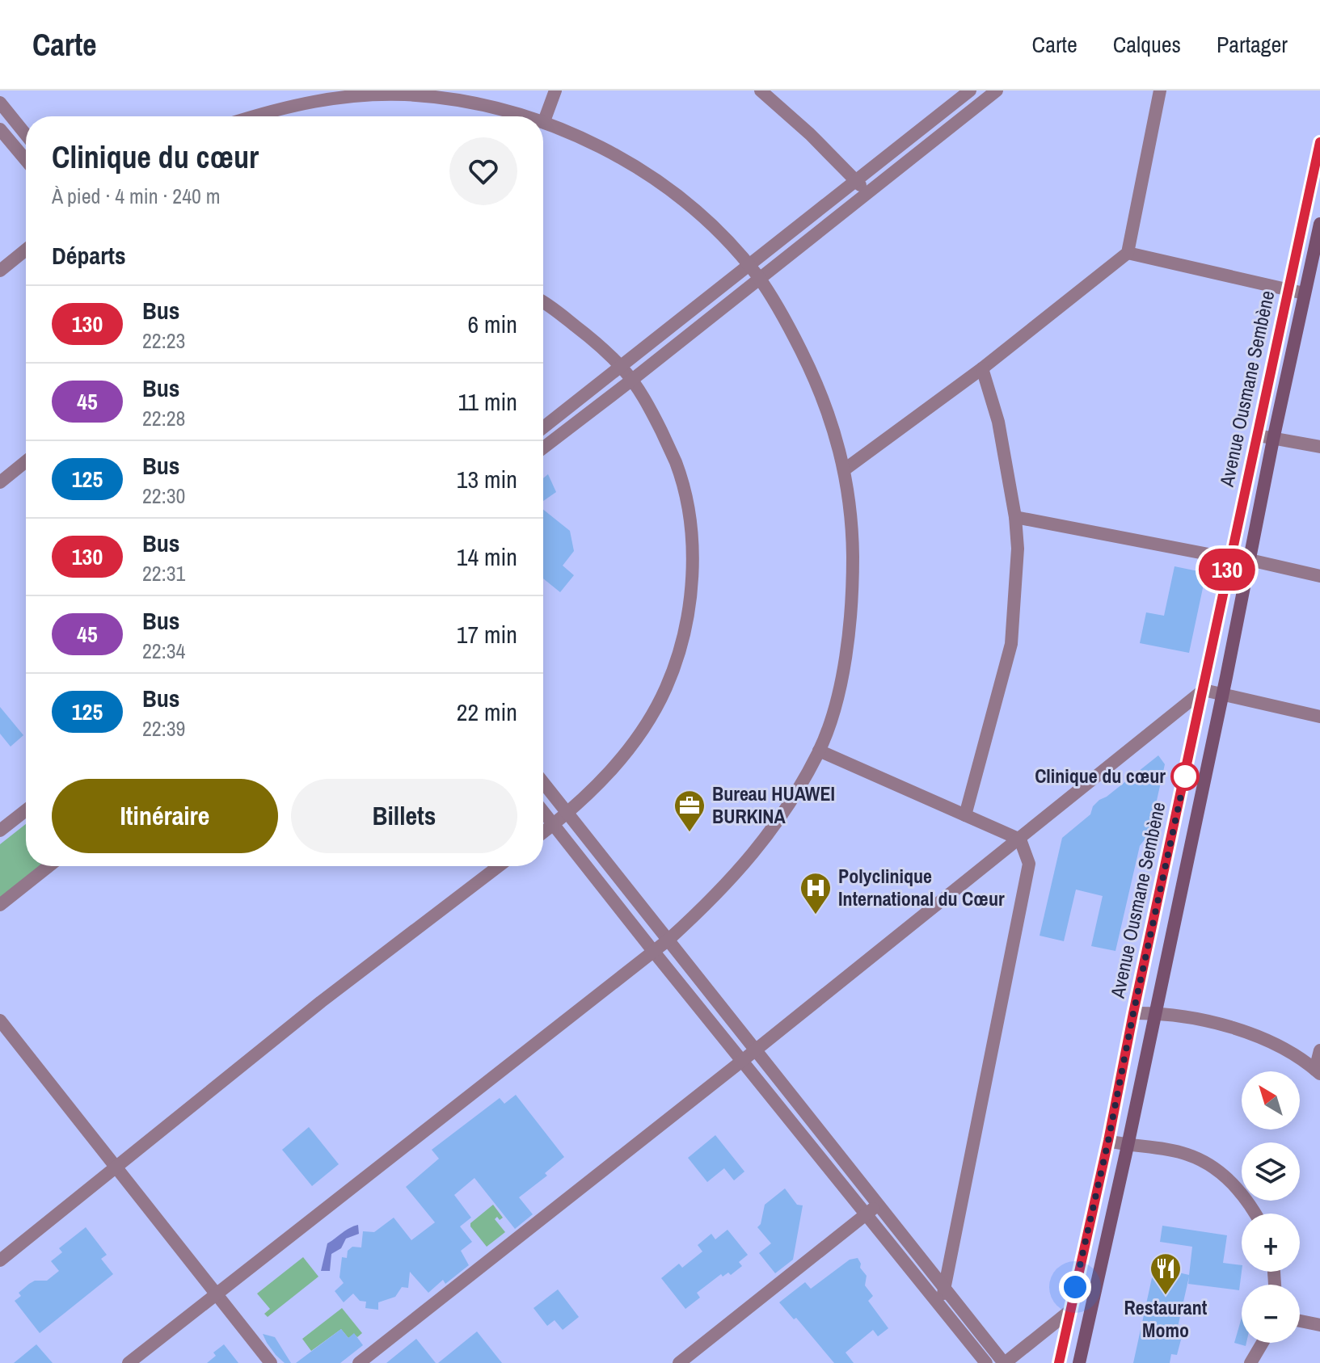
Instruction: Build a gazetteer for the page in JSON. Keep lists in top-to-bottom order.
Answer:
{
  "streets": {
    "main road": ["Avenue Ousmane Sembène"]
  },
  "places": {
    "other": ["Clinique du cœur"],
    "office": ["Bureau HUAWEI BURKINA"],
    "hospital": ["Polyclinique International du Cœur"],
    "restaurant": ["Restaurant Momo"]
  },
  "lines": ["bus line 130"],
  "north": "top left",
  "page": {
    "header": "Carte",
    "nav": ["Carte", "Calques", "Partager"],
    "on_map": "130",
    "heading": [
      ["Clinique du cœur", "À pied · 4 min · 240 m"],
      "Départs"
    ],
    "list": [
      {
        "mark": "130",
        "name": "Bus",
        "note": "22:23",
        "value": "6 min"
      },
      {
        "mark": "45",
        "name": "Bus",
        "note": "22:28",
        "value": "11 min"
      },
      {
        "mark": "125",
        "name": "Bus",
        "note": "22:30",
        "value": "13 min"
      },
      {
        "mark": "130",
        "name": "Bus",
        "note": "22:31",
        "value": "14 min"
      },
      {
        "mark": "45",
        "name": "Bus",
        "note": "22:34",
        "value": "17 min"
      },
      {
        "mark": "125",
        "name": "Bus",
        "note": "22:39",
        "value": "22 min"
      }
    ],
    "buttons": ["Itinéraire", "Billets"],
    "map_buttons": ["+", "−"]
  }
}
